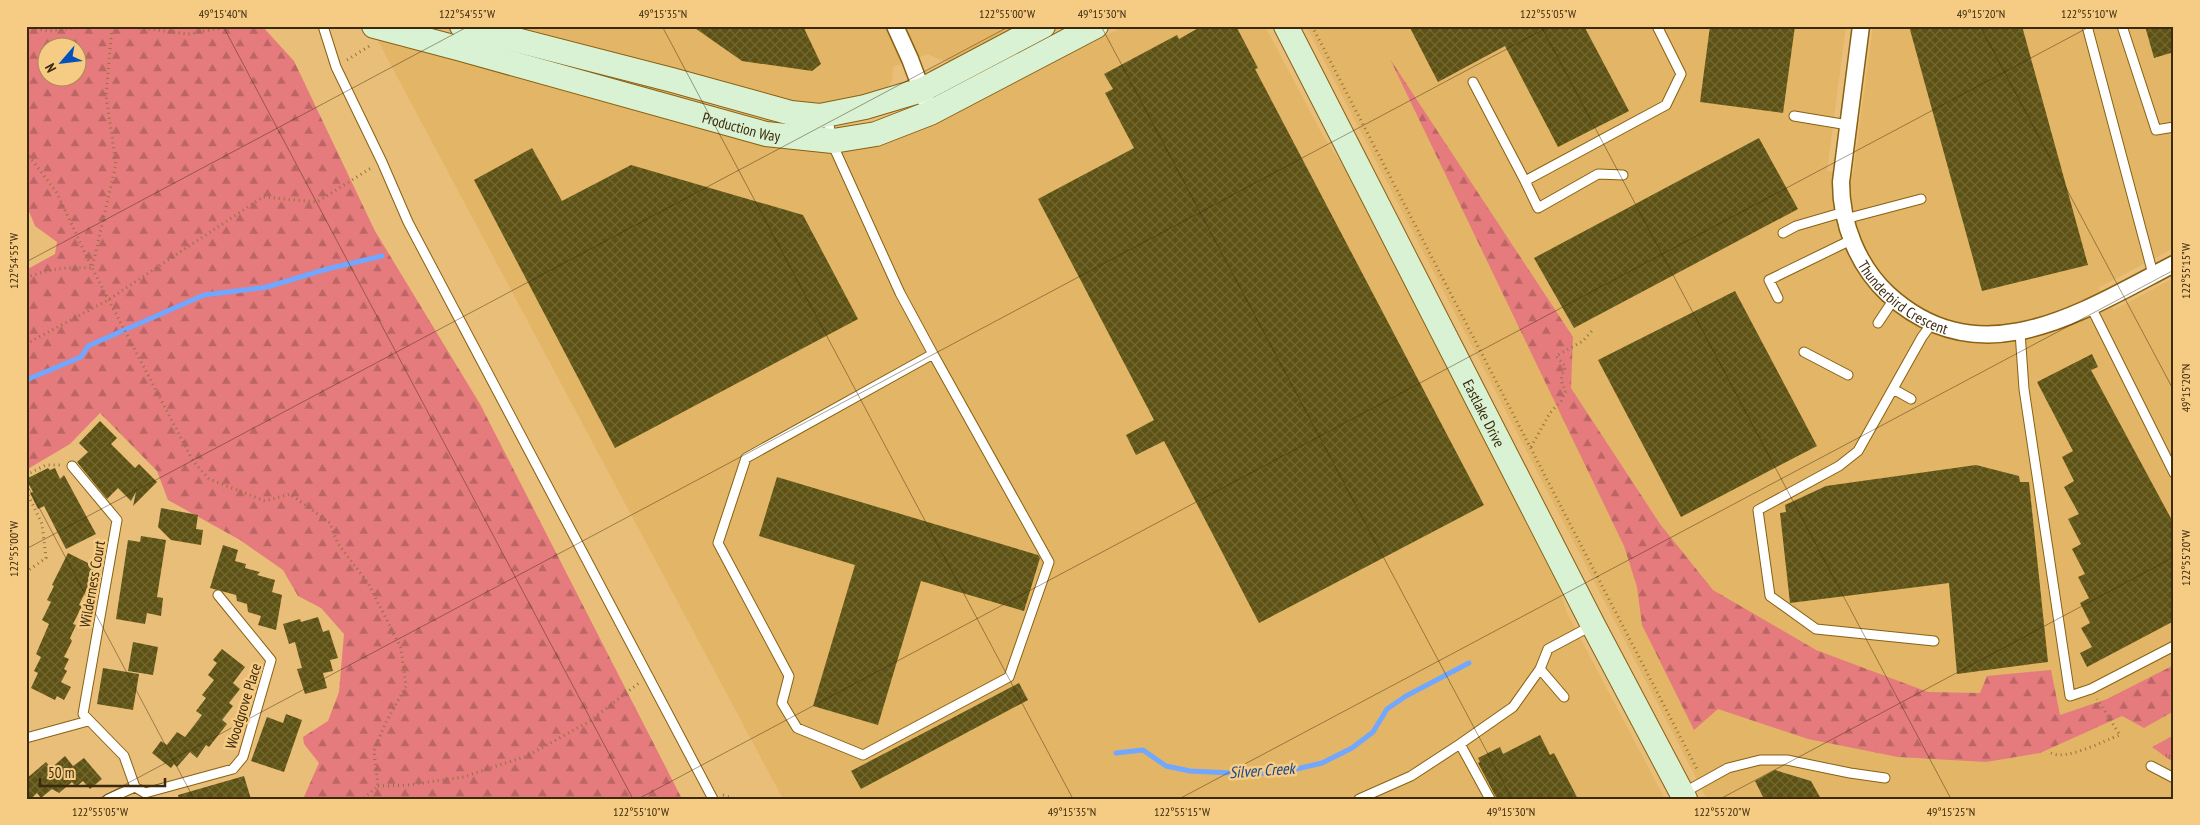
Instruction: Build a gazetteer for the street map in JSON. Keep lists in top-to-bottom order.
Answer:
{
  "streets": {
    "street": ["Production Way", "Thunderbird Crescent", "Eastlake Drive"],
    "lane": ["Wilderness Court", "Woodgrove Place"]
  },
  "water": ["Silver Creek"],
  "scale_bar": "50 m",
  "north": "bottom left",
  "coordinates": [
    "49°15'40\"N",
    "122°54'55\"W",
    "49°15'35\"N",
    "122°55'00\"W",
    "49°15'30\"N",
    "122°55'05\"W",
    "49°15'20\"N",
    "122°55'10\"W",
    "122°55'15\"W",
    "122°55'20\"W",
    "49°15'25\"N"
  ]
}
